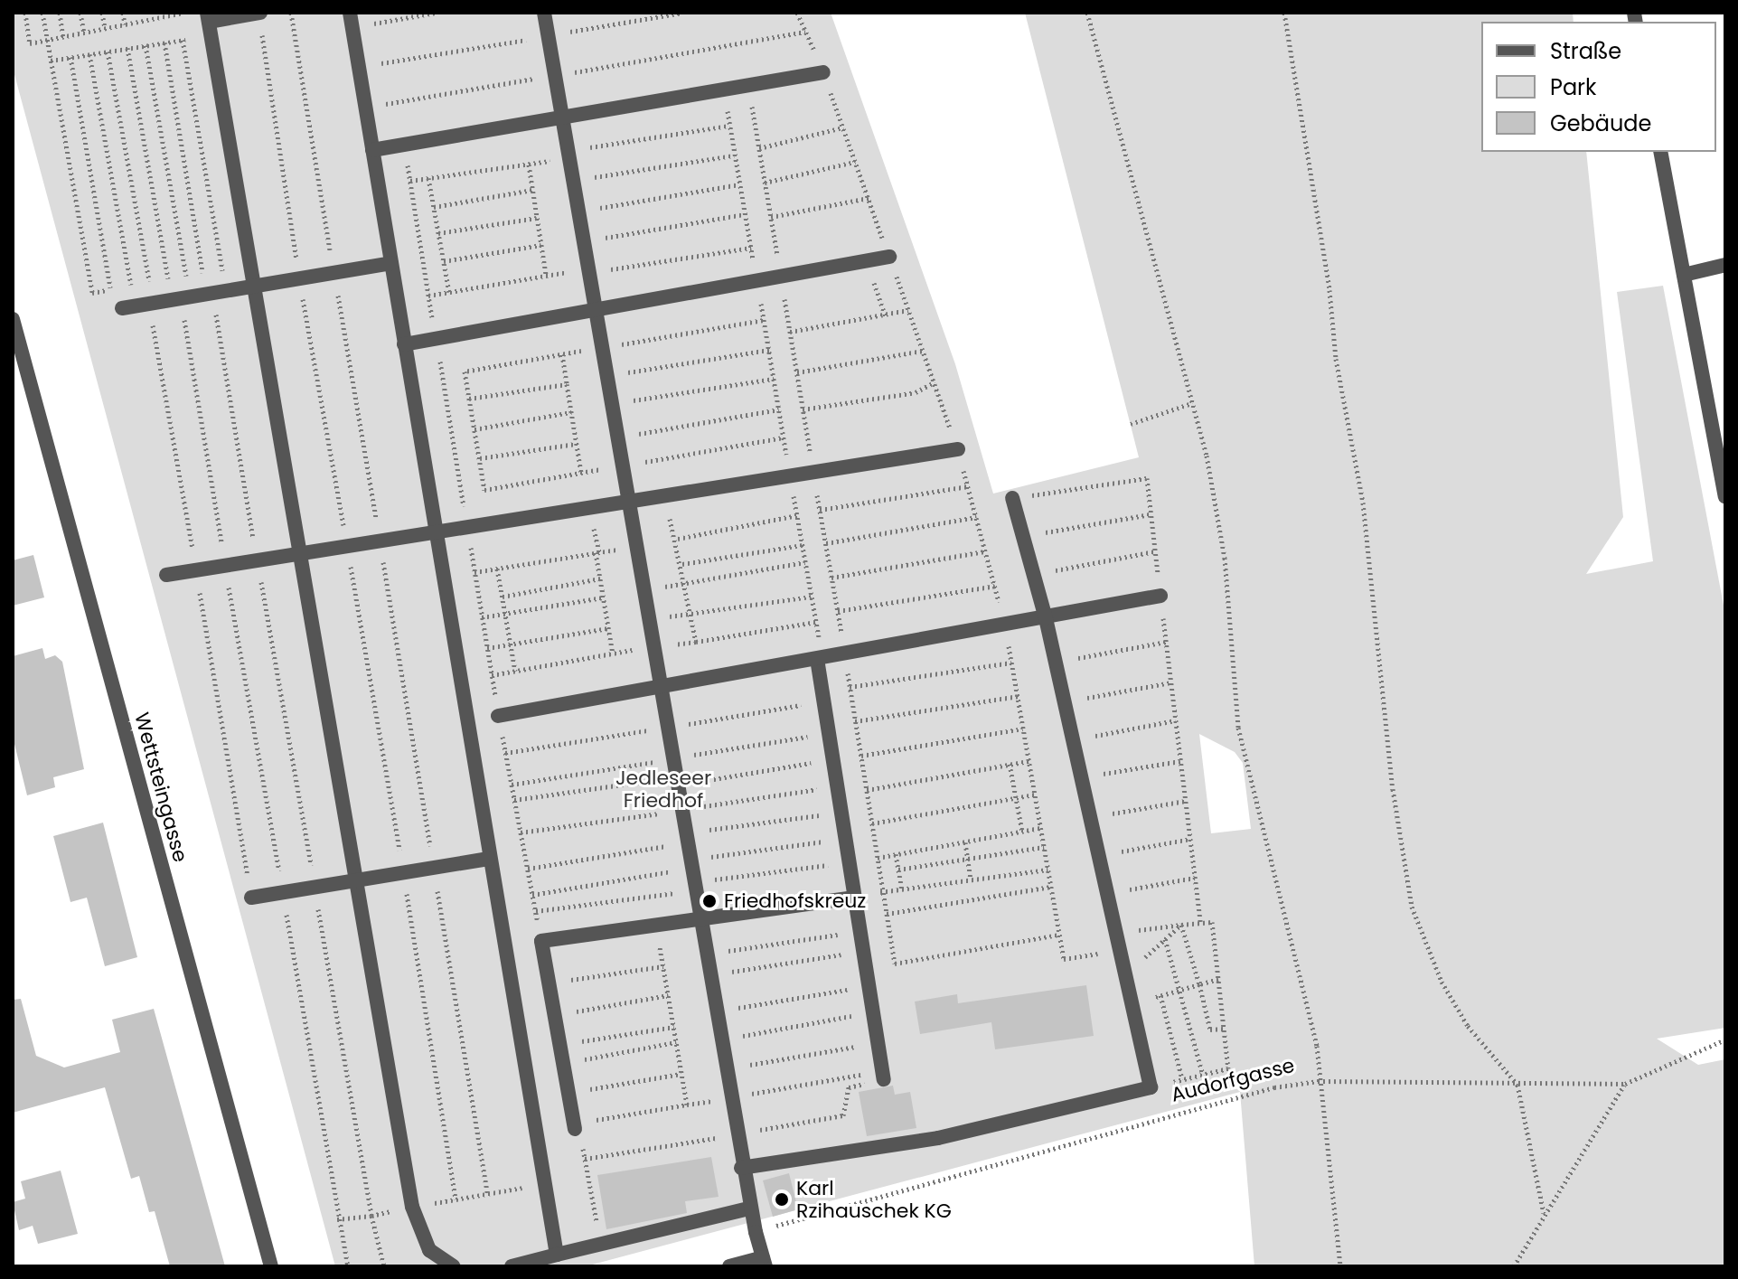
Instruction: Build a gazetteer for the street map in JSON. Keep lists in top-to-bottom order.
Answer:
{
  "streets": {
    "street": ["Wettsteingasse"],
    "path": ["Audorfgasse"]
  },
  "parks": ["Jedleseer Friedhof"],
  "places": ["Friedhofskreuz", "Karl Rzihauschek KG"],
  "legend": ["Straße", "Park", "Gebäude"]
}
